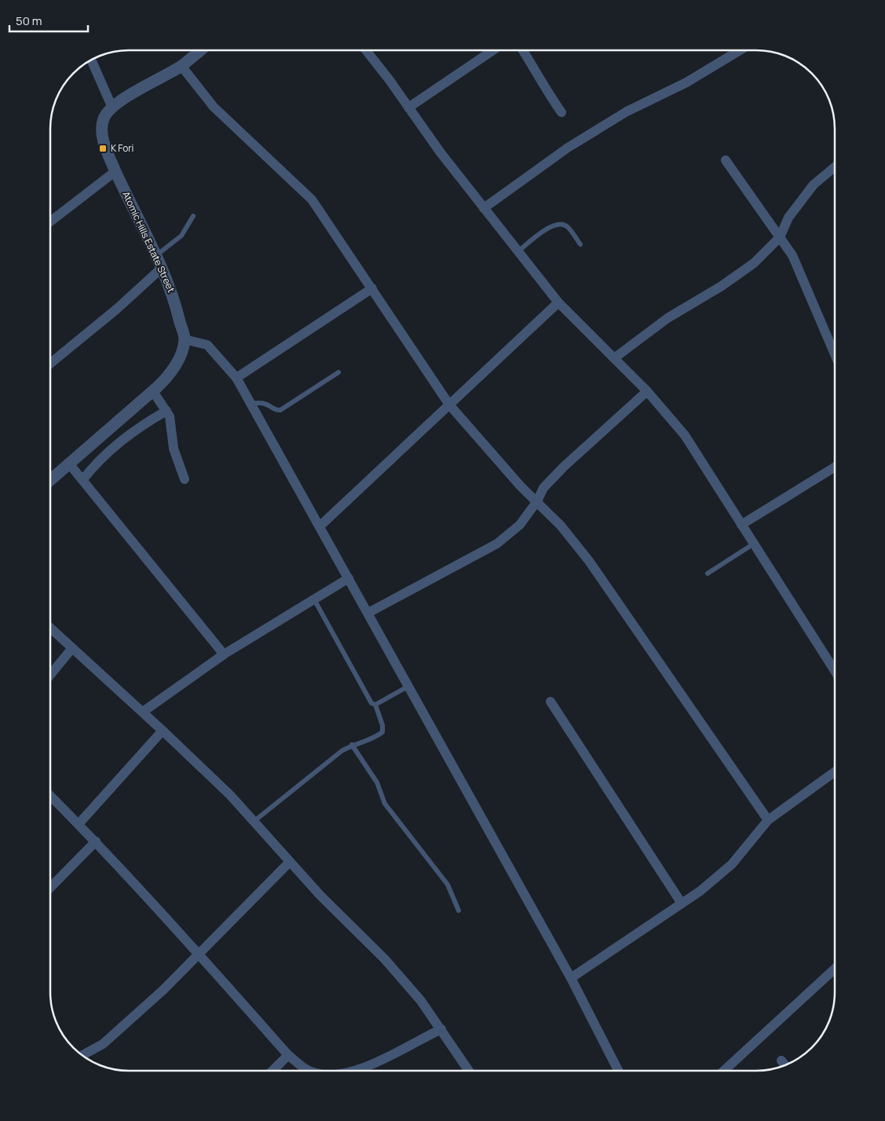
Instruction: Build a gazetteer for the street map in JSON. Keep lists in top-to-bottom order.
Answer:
{
  "streets": {
    "street": ["Atomic Hills Estate Street"]
  },
  "places": {
    "transit": ["K Fori"]
  },
  "scale_bar": "50 m"
}
